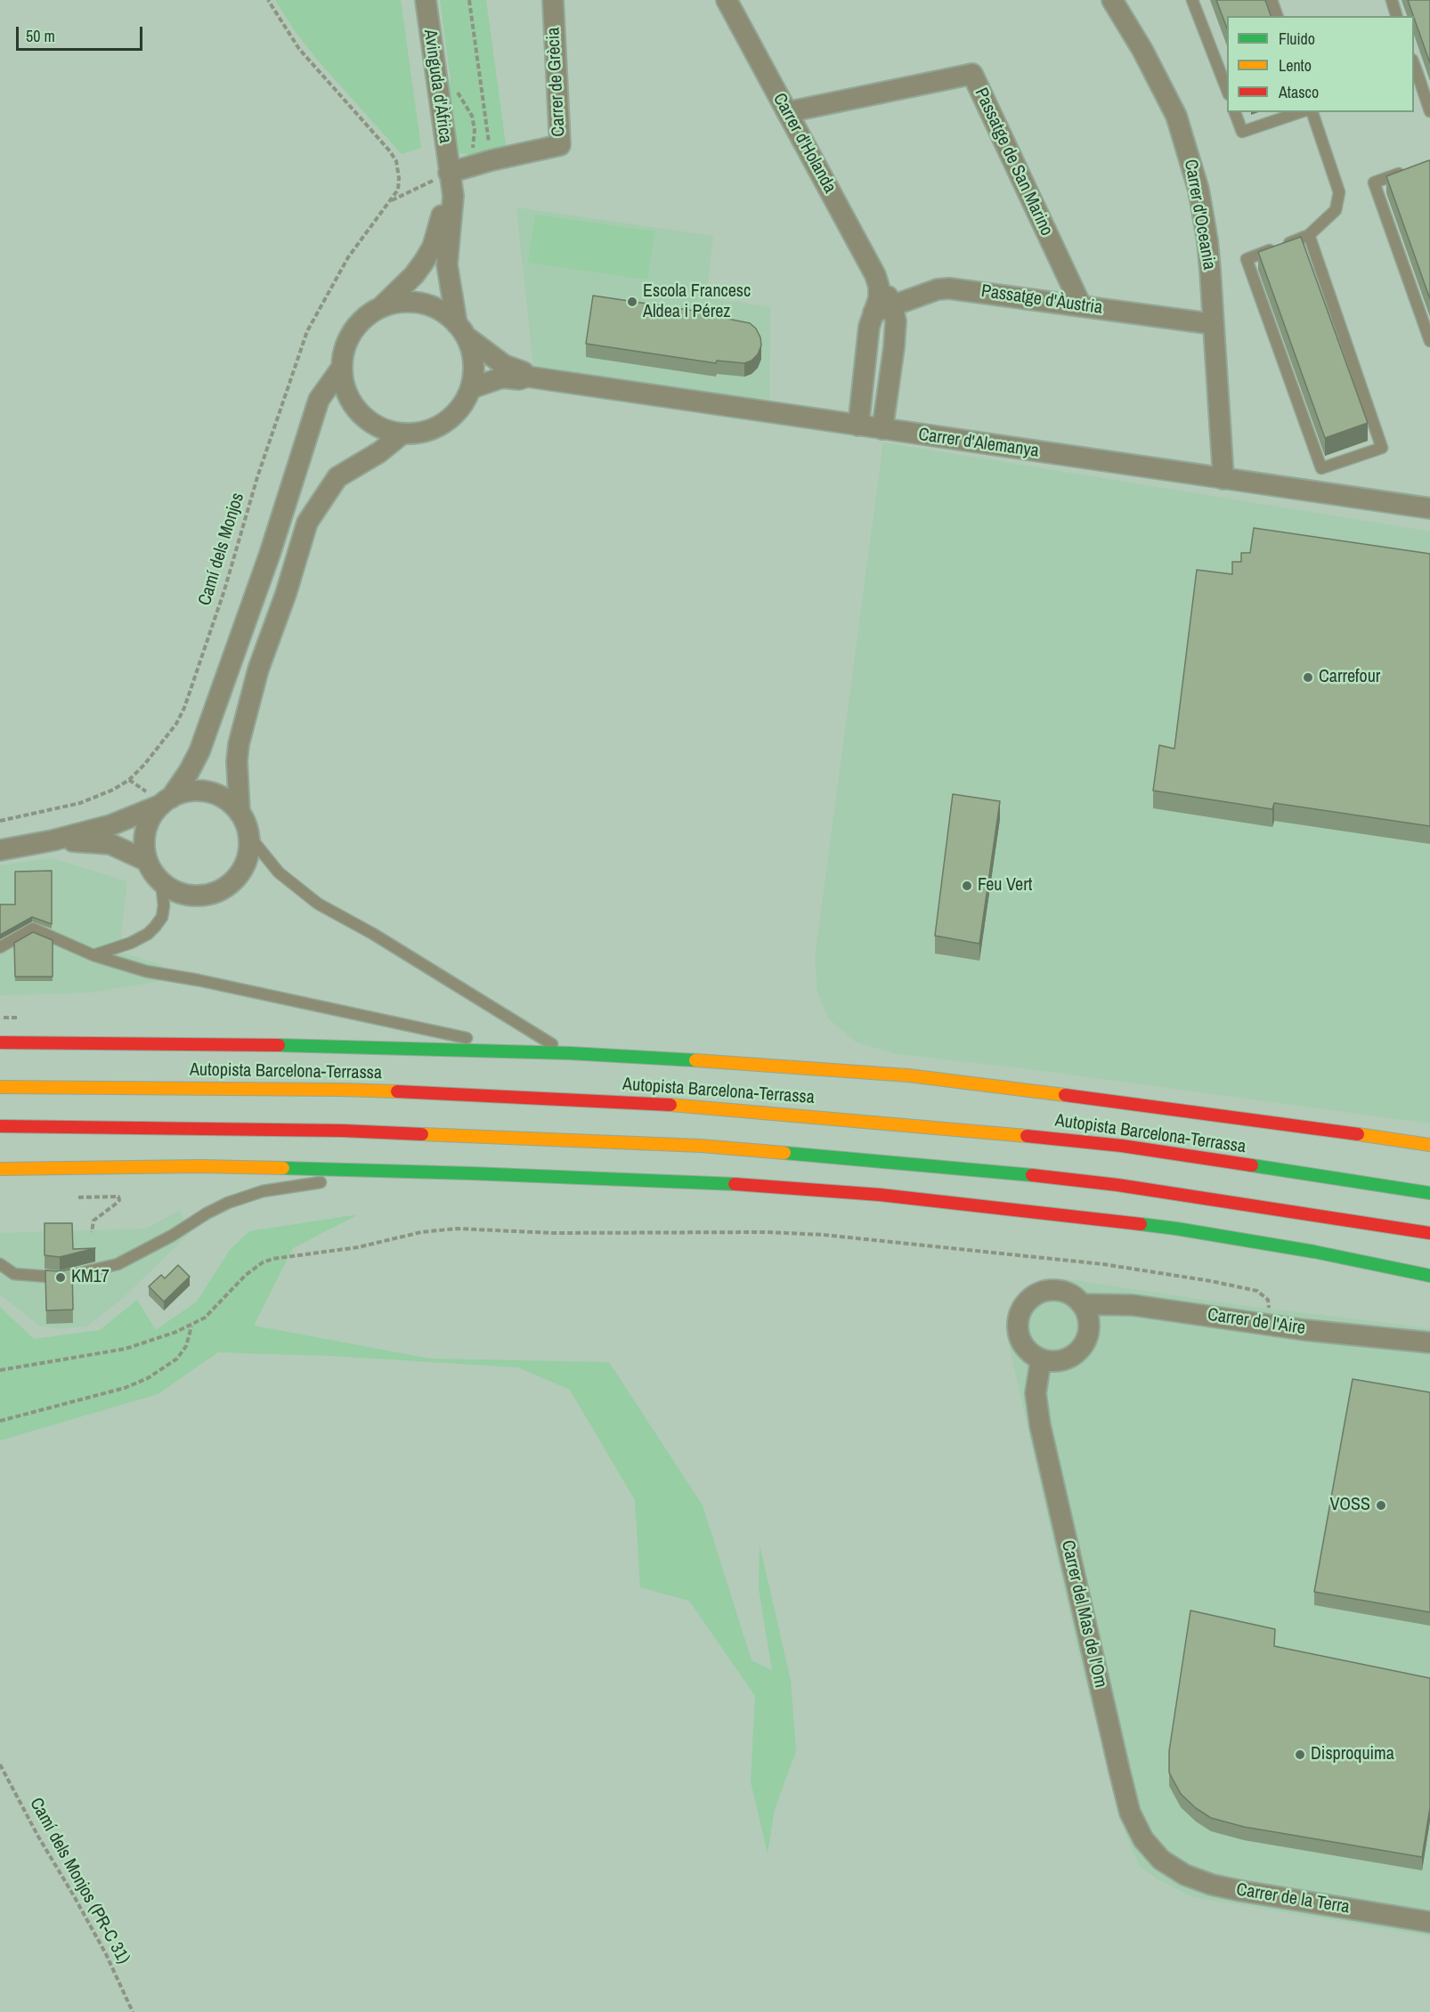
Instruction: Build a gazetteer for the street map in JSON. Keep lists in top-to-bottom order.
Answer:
{
  "streets": {
    "highway": ["Autopista Barcelona-Terrassa"],
    "street": [
      "Carrer de Grècia",
      "Avinguda d'Àfrica",
      "Carrer d'Holanda",
      "Passatge de San Marino",
      "Carrer d'Oceania",
      "Passatge d'Àustria",
      "Carrer d'Alemanya",
      "Carrer de l'Aire",
      "Carrer del Mas de l'Om",
      "Carrer de la Terra"
    ],
    "path": ["Camí dels Monjos", "Camí dels Monjos (PR-C 31)"]
  },
  "crossings": [
    ["Carrer de Grècia", "Avinguda d'Àfrica"],
    ["Avinguda d'Àfrica", "Carrer d'Alemanya"],
    ["Carrer d'Holanda", "Passatge de San Marino"],
    ["Carrer d'Holanda", "Passatge d'Àustria"],
    ["Passatge de San Marino", "Passatge d'Àustria"],
    ["Carrer d'Oceania", "Passatge d'Àustria"],
    ["Carrer d'Oceania", "Carrer d'Alemanya"],
    ["Carrer de l'Aire", "Carrer del Mas de l'Om"],
    ["Carrer del Mas de l'Om", "Carrer de la Terra"]
  ],
  "places": [
    "Escola Francesc Aldea i Pérez",
    "Carrefour",
    "Feu Vert",
    "KM17",
    "VOSS",
    "Disproquima"
  ],
  "legend": ["Fluido", "Lento", "Atasco"],
  "scale_bar": "50 m"
}
